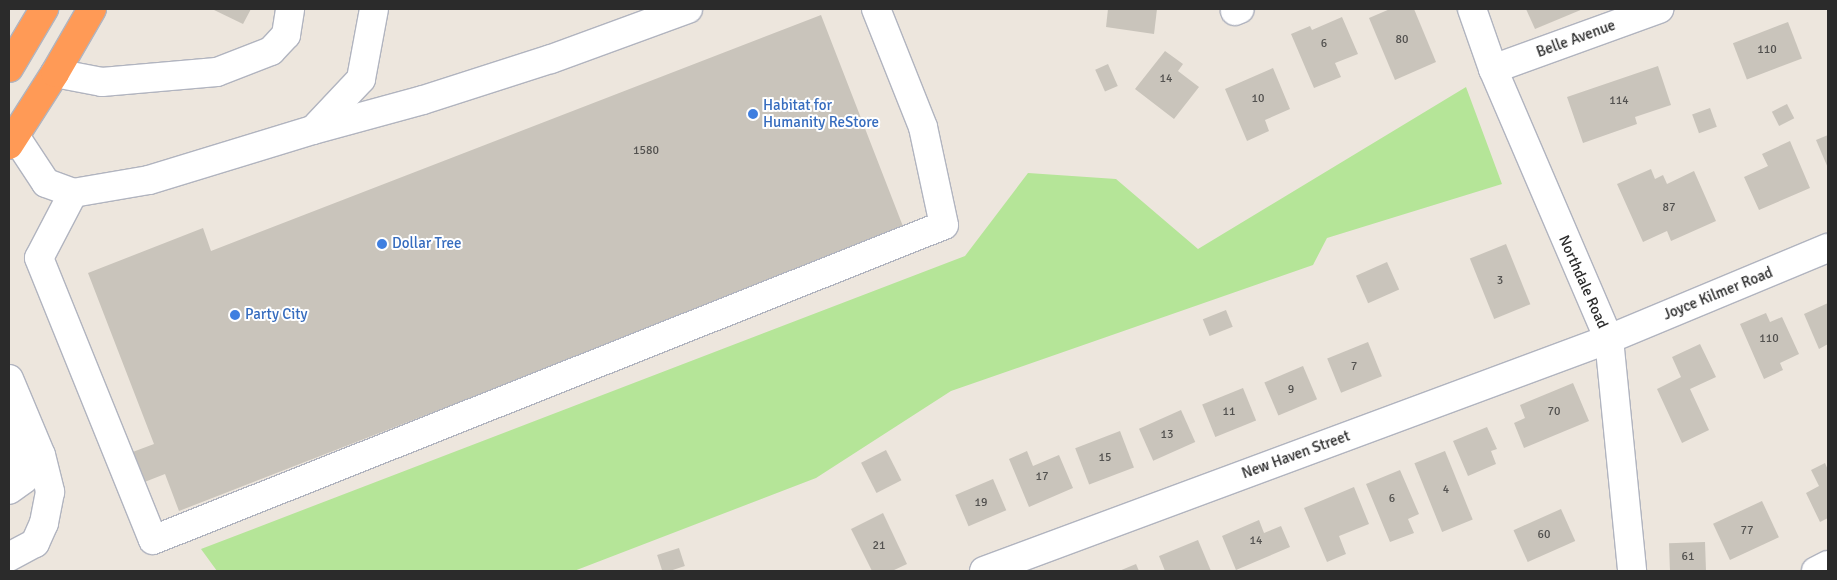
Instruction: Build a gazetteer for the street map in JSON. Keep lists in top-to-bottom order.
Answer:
{
  "streets": {
    "street": [
      "Belle Avenue",
      "Northdale Road",
      "Joyce Kilmer Road",
      "New Haven Street"
    ]
  },
  "crossings": [
    ["Belle Avenue", "Northdale Road"],
    ["Northdale Road", "Joyce Kilmer Road"],
    ["Northdale Road", "New Haven Street"],
    ["Joyce Kilmer Road", "New Haven Street"]
  ],
  "places": ["Habitat for Humanity ReStore", "Dollar Tree", "Party City"],
  "house_numbers": [
    "80",
    "6",
    "110",
    "14",
    "10",
    "114",
    "1580",
    "87",
    "3",
    "110",
    "7",
    "9",
    "11",
    "70",
    "13",
    "15",
    "17",
    "4",
    "6",
    "19",
    "77",
    "60",
    "14",
    "21",
    "61"
  ]
}
